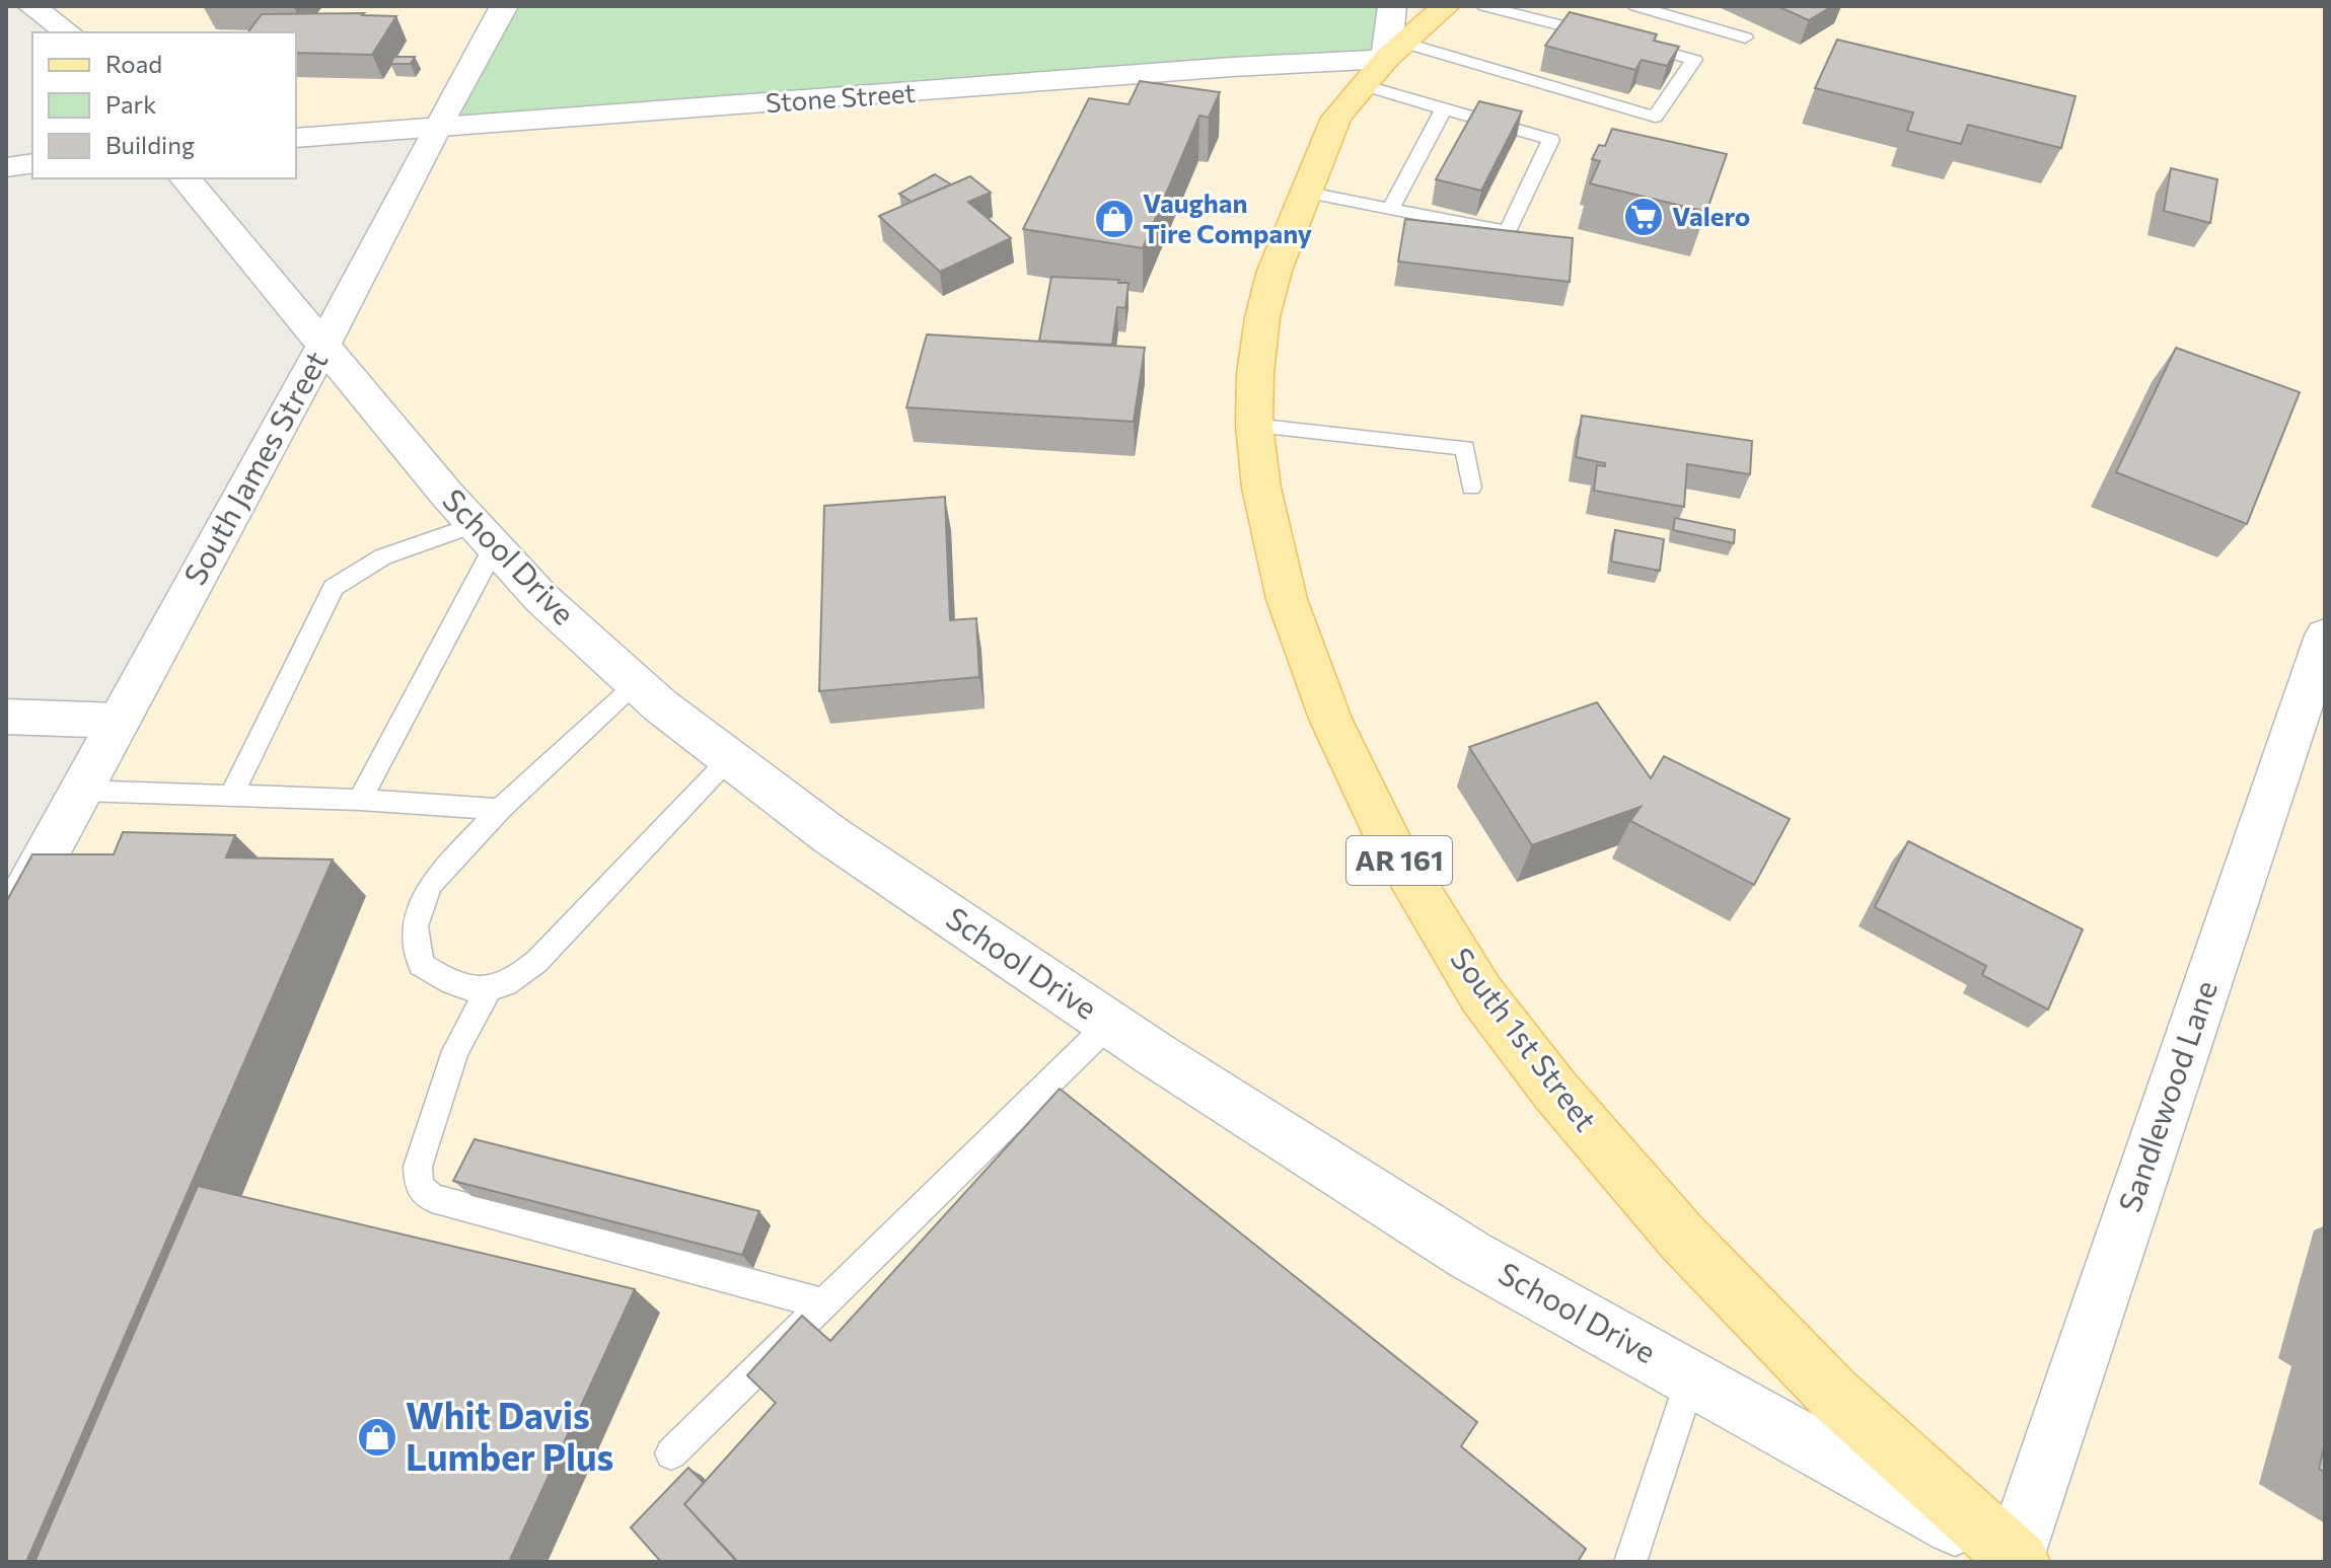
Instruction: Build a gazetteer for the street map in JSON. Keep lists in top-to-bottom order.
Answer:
{
  "streets": {
    "main road": ["AR 161", "South 1st Street"],
    "street": [
      "Stone Street",
      "South James Street",
      "School Drive",
      "Sandlewood Lane"
    ]
  },
  "crossings": [
    ["Stone Street", "South James Street"],
    ["Stone Street", "South 1st Street"],
    ["South James Street", "School Drive"],
    ["School Drive", "South 1st Street"],
    ["School Drive", "Sandlewood Lane"],
    ["South 1st Street", "Sandlewood Lane"]
  ],
  "places": {
    "supermarket": ["Valero"],
    "shop": ["Vaughan Tire Company", "Whit Davis Lumber Plus"]
  },
  "legend": ["Road", "Park", "Building"]
}
